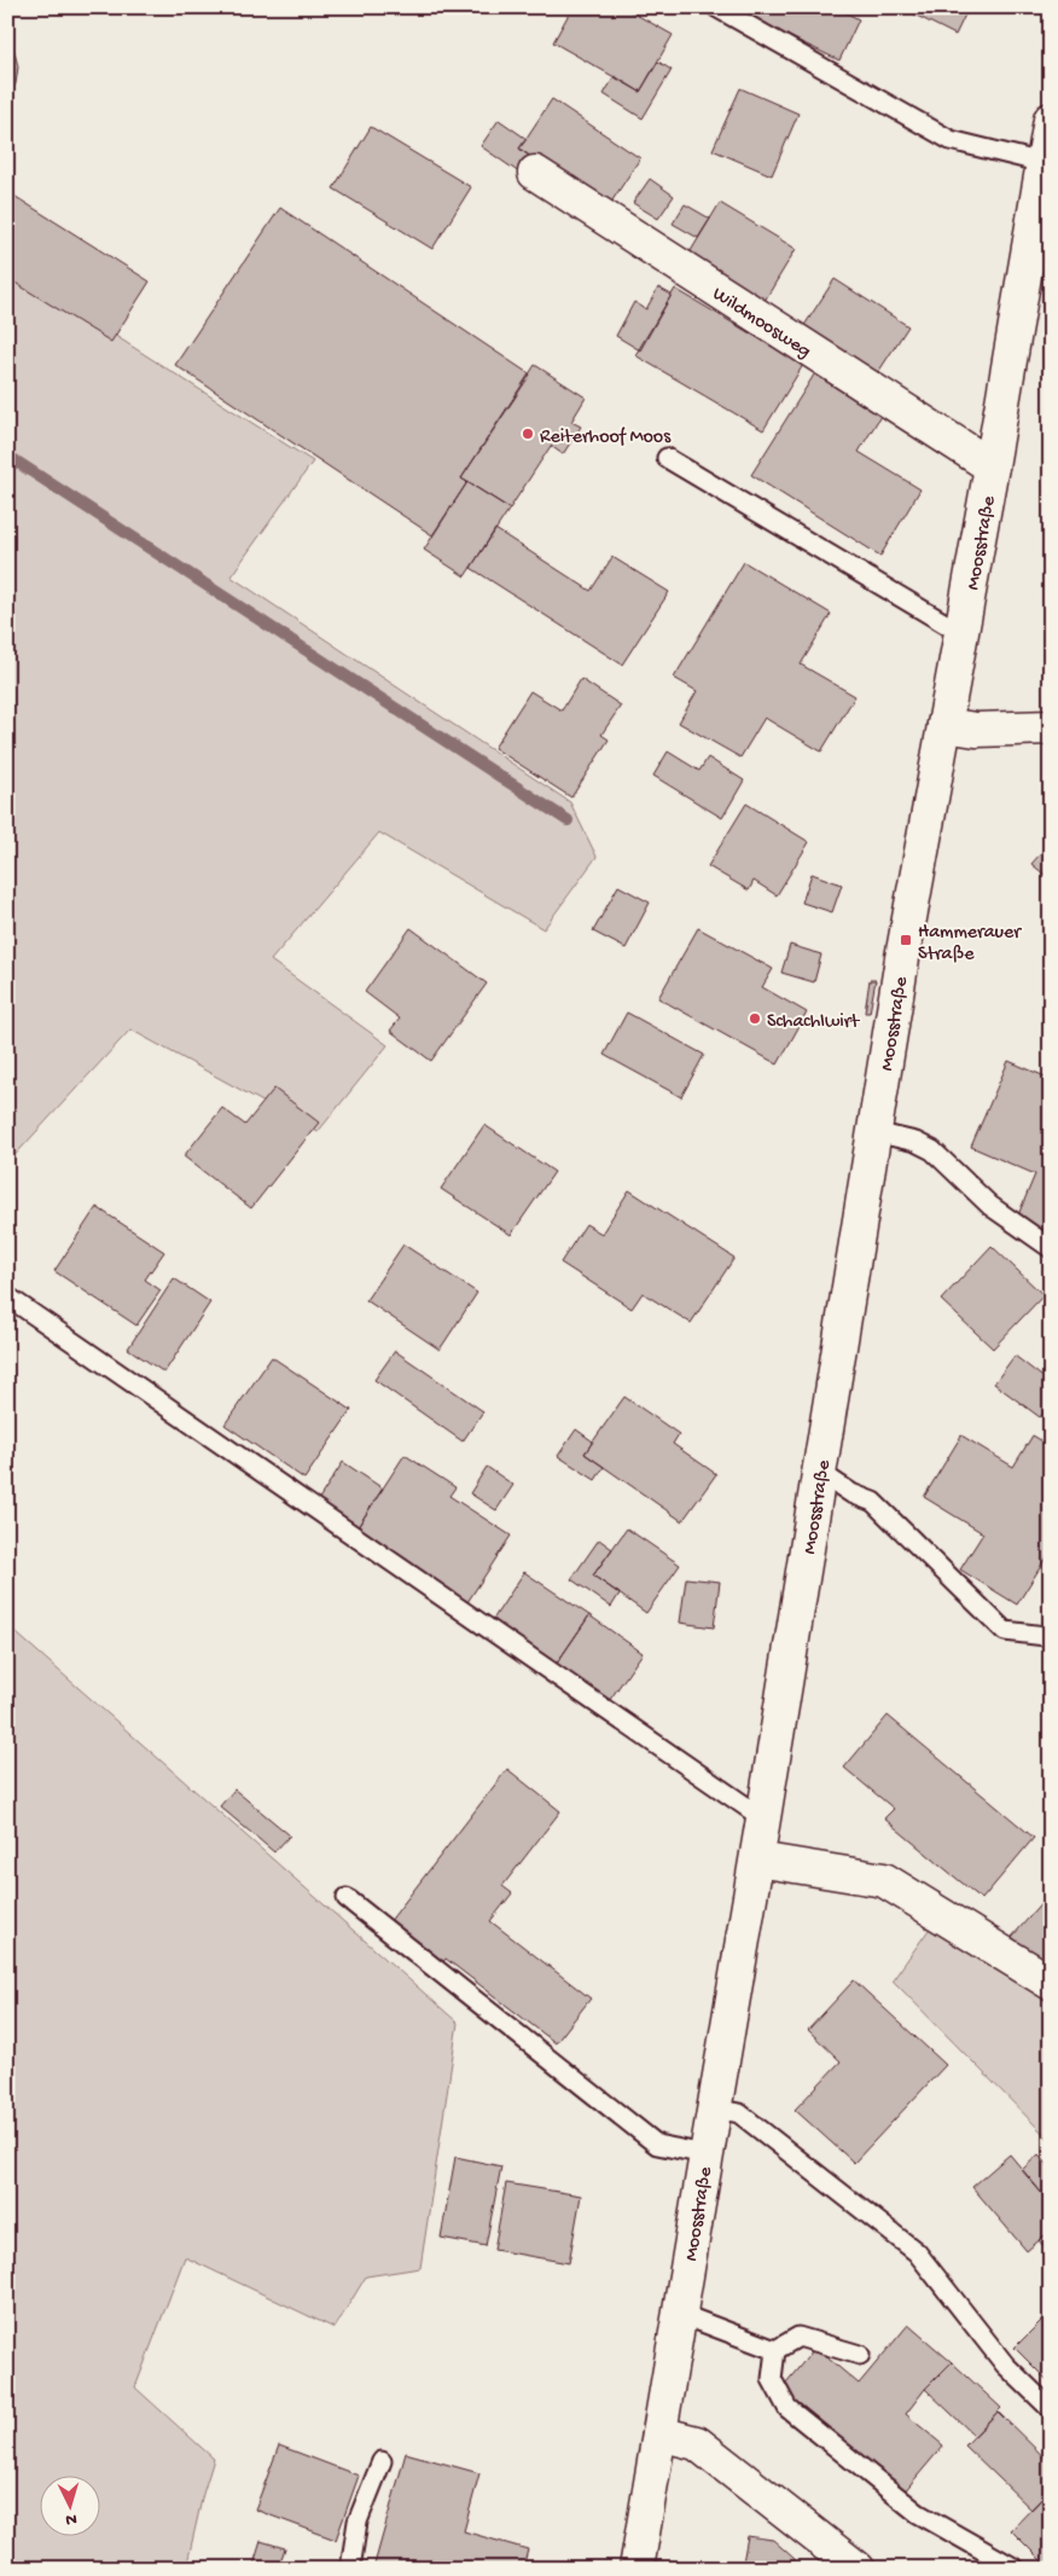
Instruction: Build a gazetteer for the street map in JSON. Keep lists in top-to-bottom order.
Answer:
{
  "streets": {
    "street": ["Wildmoosweg", "Moosstraße"]
  },
  "crossings": [
    ["Wildmoosweg", "Moosstraße"]
  ],
  "places": {
    "other": ["Reiterhoof Moos", "Schachlwirt"],
    "transit": ["Hammerauer Straße"]
  },
  "north": "bottom"
}
